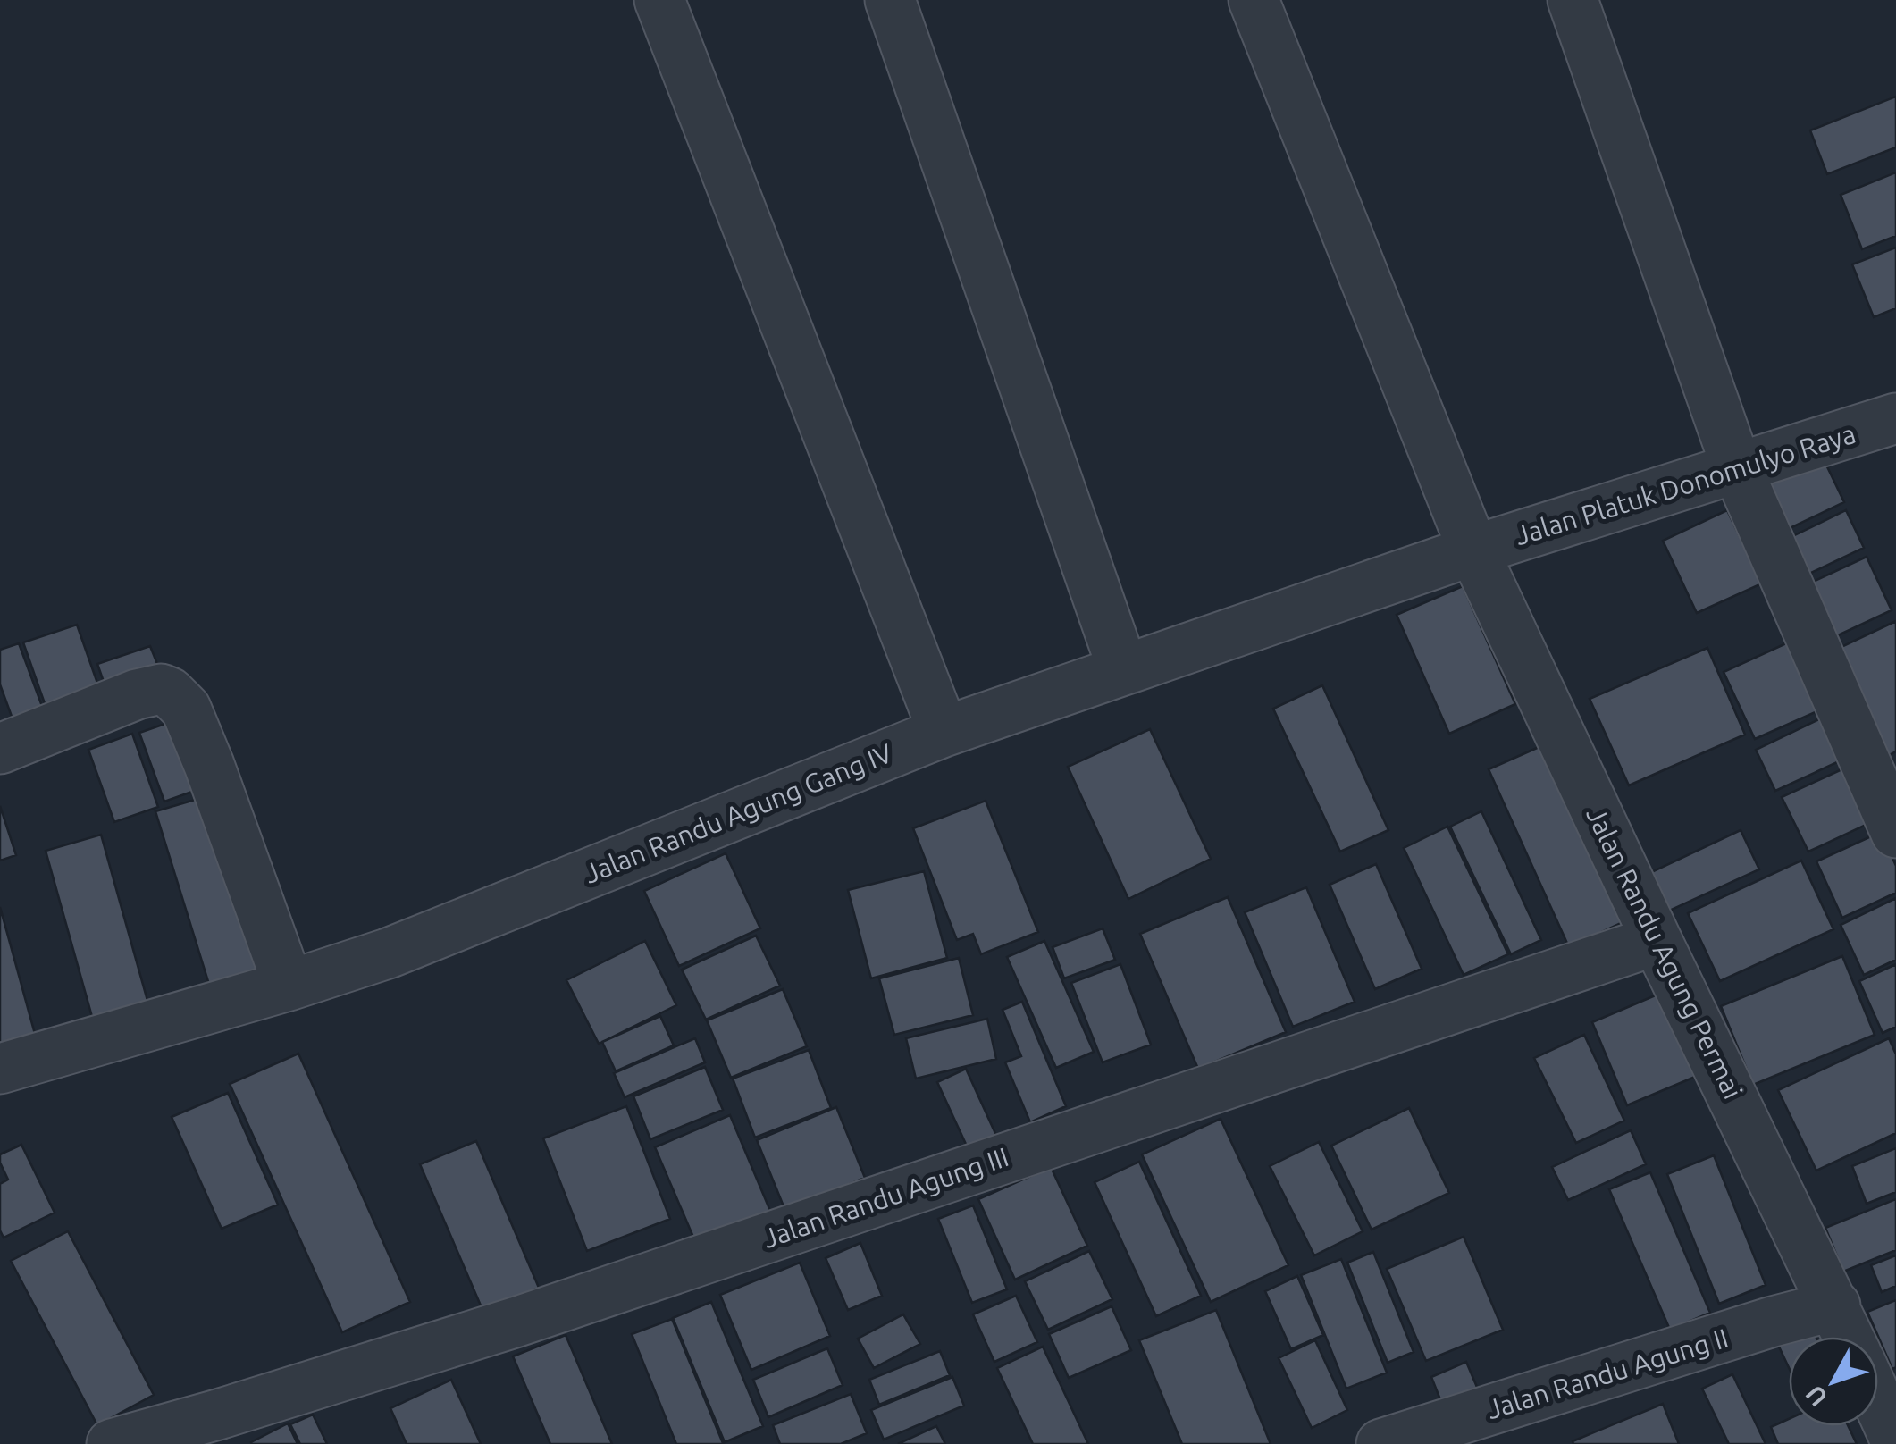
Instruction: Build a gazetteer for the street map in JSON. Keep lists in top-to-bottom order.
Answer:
{
  "streets": {
    "street": [
      "Jalan Platuk Donomulyo Raya",
      "Jalan Randu Agung Gang IV",
      "Jalan Randu Agung Permai",
      "Jalan Randu Agung III",
      "Jalan Randu Agung II"
    ]
  },
  "crossings": [
    ["Jalan Platuk Donomulyo Raya", "Jalan Randu Agung Gang IV"],
    ["Jalan Platuk Donomulyo Raya", "Jalan Randu Agung Permai"],
    ["Jalan Randu Agung Gang IV", "Jalan Randu Agung Permai"],
    ["Jalan Randu Agung Permai", "Jalan Randu Agung III"],
    ["Jalan Randu Agung Permai", "Jalan Randu Agung II"]
  ],
  "north": "bottom left"
}
